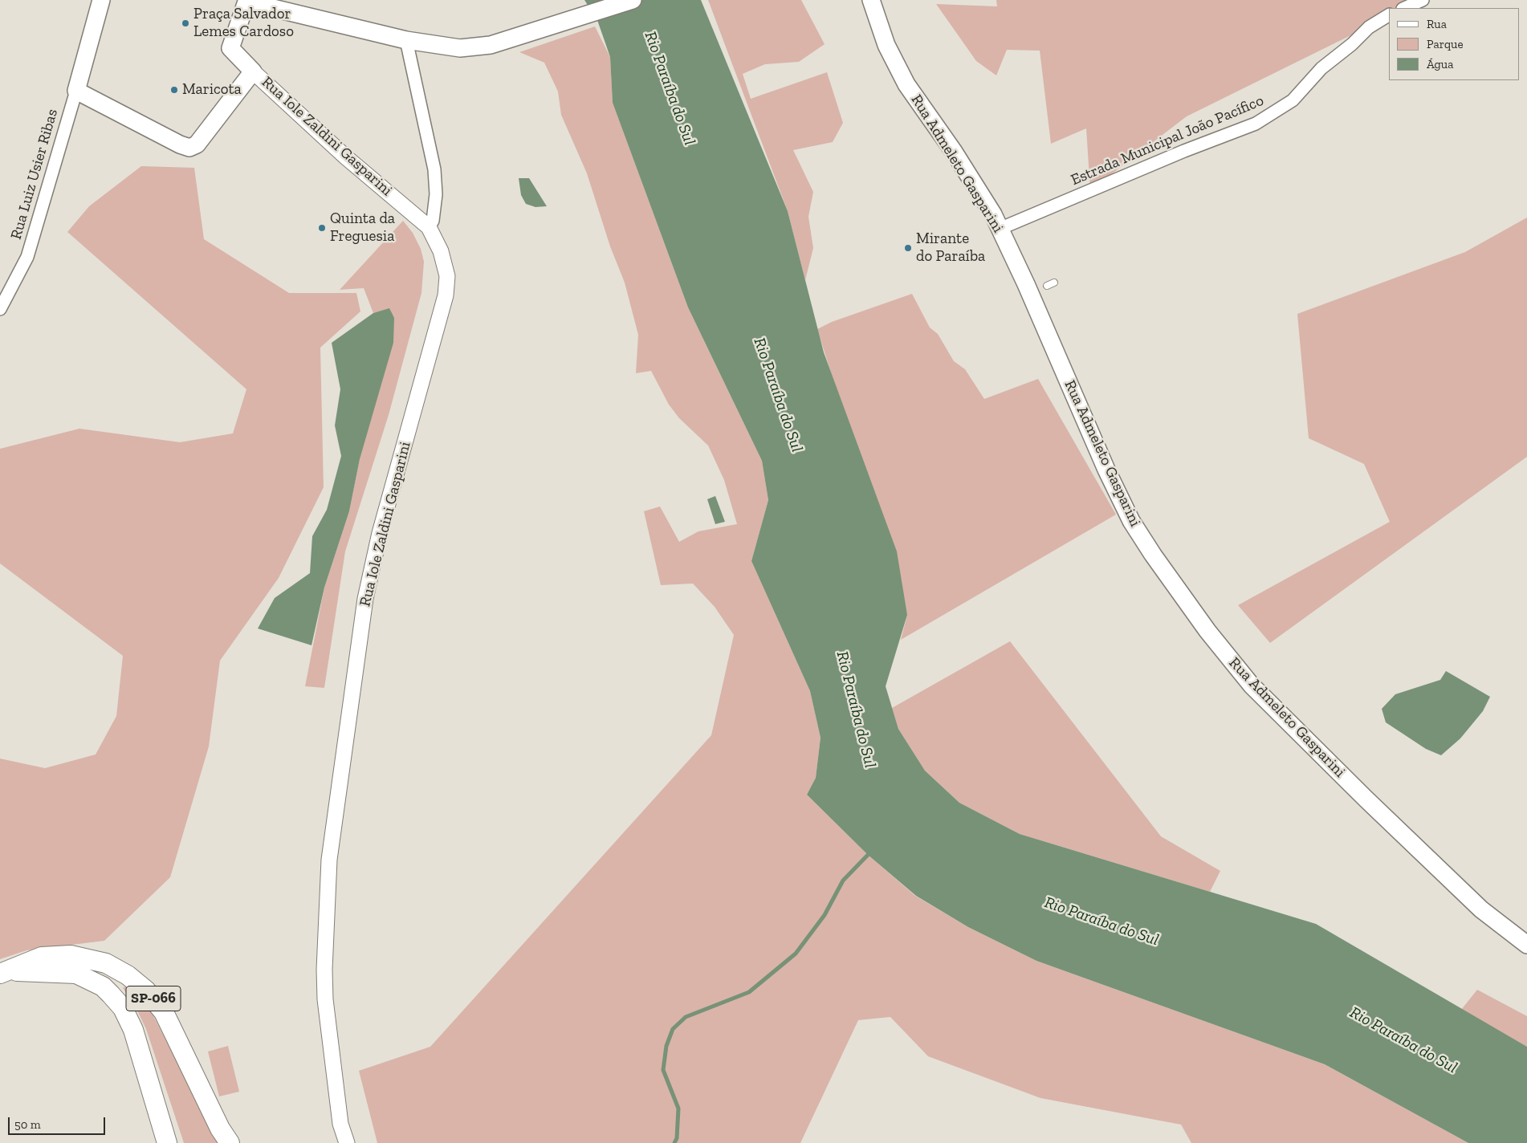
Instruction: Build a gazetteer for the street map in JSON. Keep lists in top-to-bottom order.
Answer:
{
  "streets": {
    "main road": ["Rua Iole Zaldini Gasparini", "Rua Admeleto Gasparini", "SP-066"],
    "street": ["Estrada Municipal João Pacífico", "Rua Luiz Usier Ribas"]
  },
  "crossings": [
    ["Estrada Municipal João Pacífico", "Rua Admeleto Gasparini"]
  ],
  "water": ["Rio Paraíba do Sul"],
  "places": [
    "Praça Salvador Lemes Cardoso",
    "Maricota",
    "Quinta da Freguesia",
    "Mirante do Paraíba"
  ],
  "legend": ["Rua", "Parque", "Água"],
  "scale_bar": "50 m"
}
